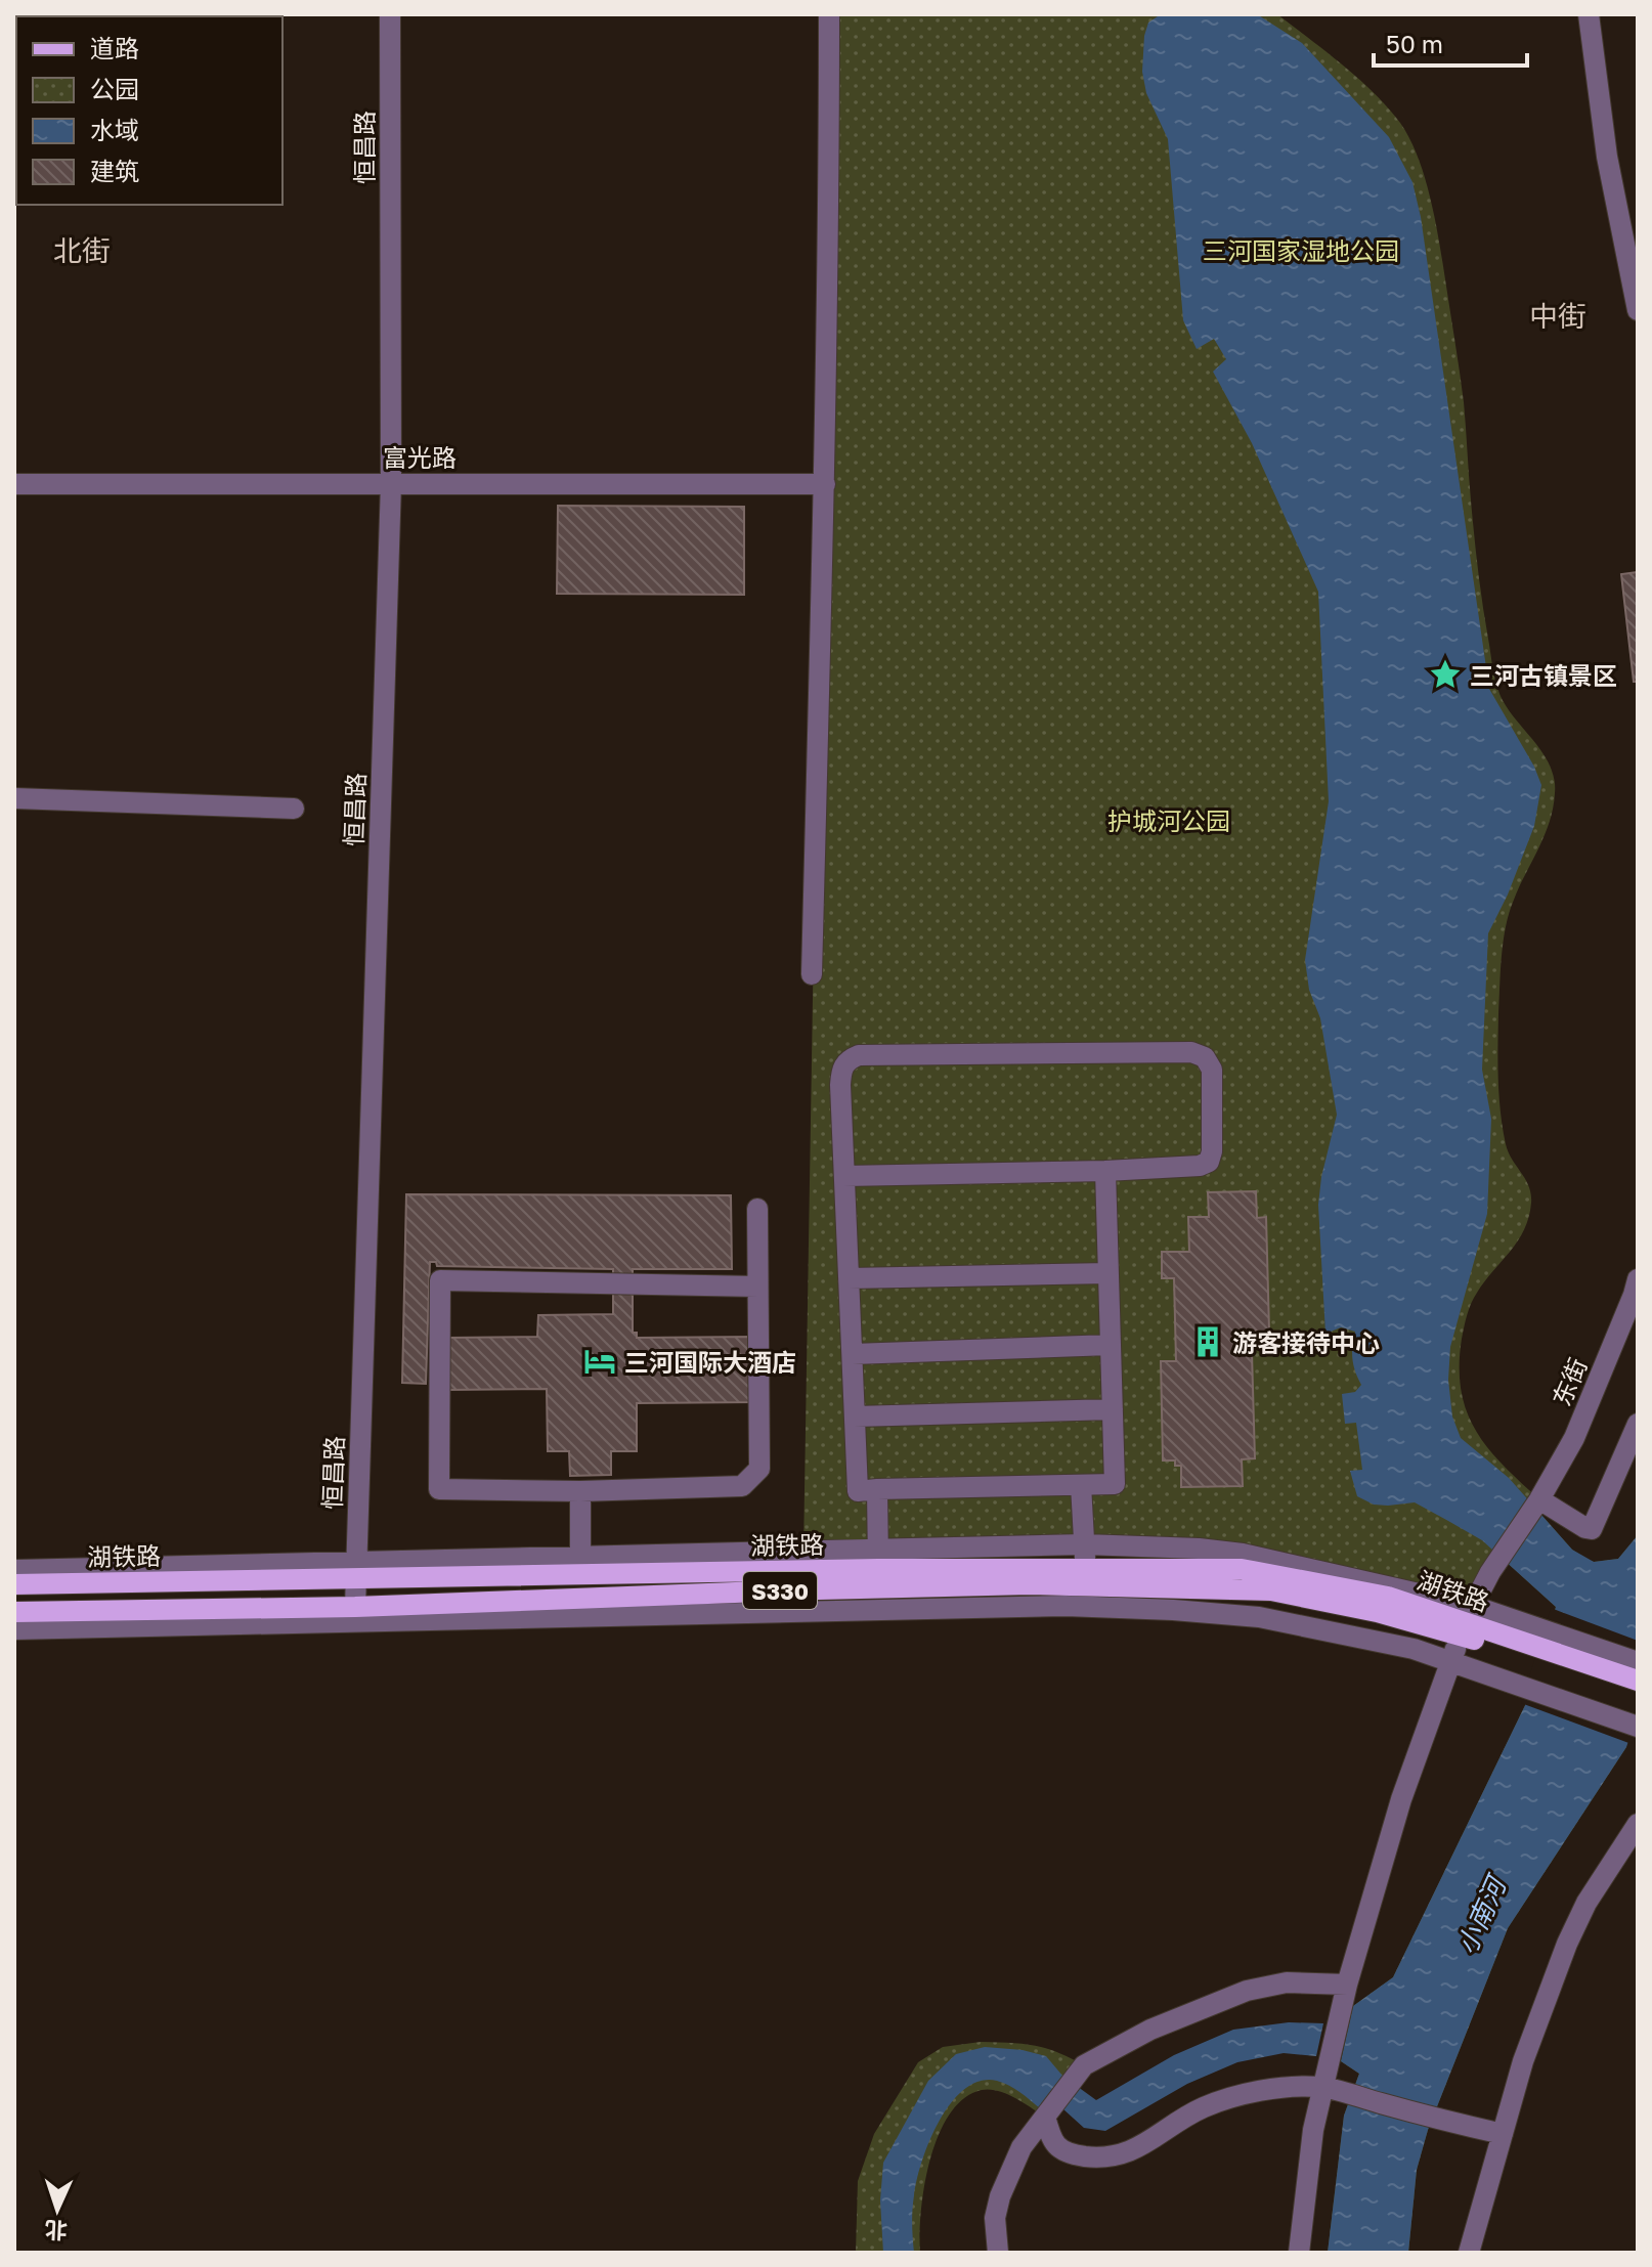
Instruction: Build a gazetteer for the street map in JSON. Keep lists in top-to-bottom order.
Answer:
{
  "streets": {
    "main road": ["湖铁路", "S330"],
    "street": ["恒昌路", "富光路", "东街"]
  },
  "crossings": [
    ["恒昌路", "富光路"],
    ["恒昌路", "湖铁路"],
    ["东街", "湖铁路"],
    ["湖铁路", "S330"]
  ],
  "districts": ["北街", "中街"],
  "water": ["小南河"],
  "parks": ["三河国家湿地公园", "护城河公园"],
  "places": {
    "place": ["三河古镇景区"],
    "building": ["游客接待中心"],
    "hotel": ["三河国际大酒店"]
  },
  "legend": [
    "道路",
    "公园",
    "水域",
    "建筑"
  ],
  "scale_bar": "50 m",
  "north": "bottom"
}
